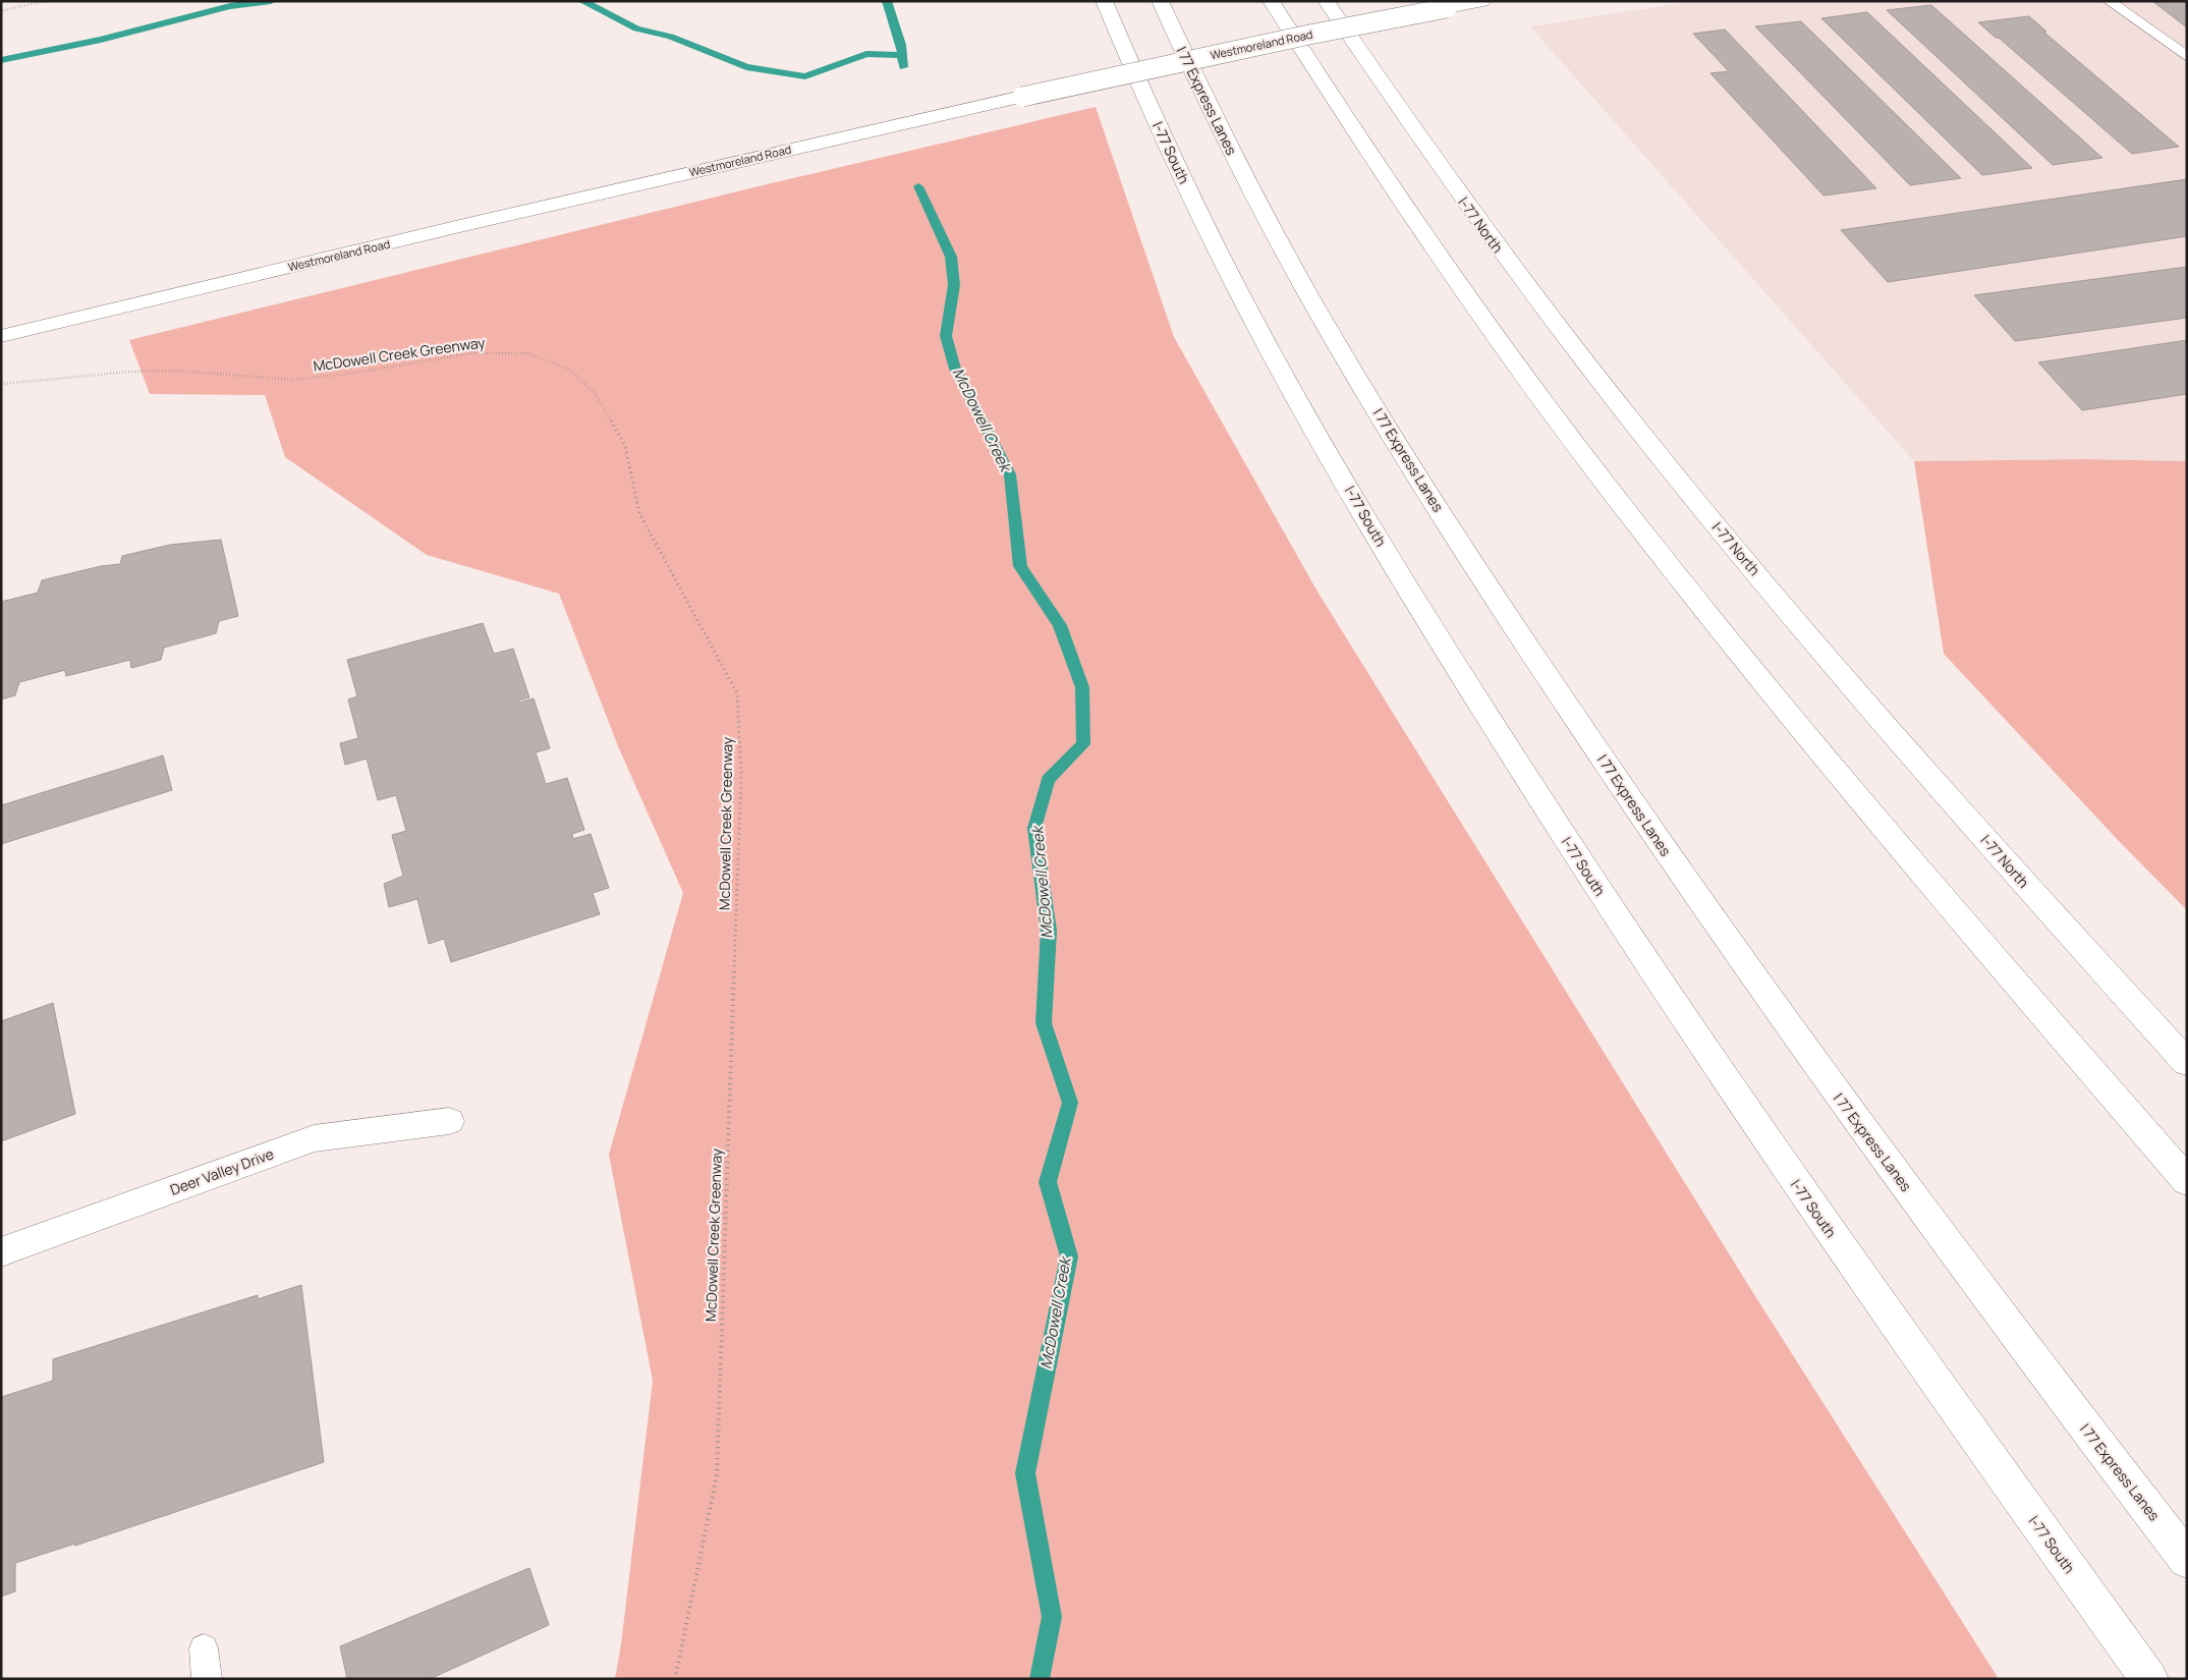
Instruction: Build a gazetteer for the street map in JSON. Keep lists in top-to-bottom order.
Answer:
{
  "streets": {
    "main road": [
      "Westmoreland Road",
      "I 77 Express Lanes",
      "I-77 South",
      "I-77 North",
      "Deer Valley Drive"
    ],
    "path": ["McDowell Creek Greenway"]
  },
  "water": ["McDowell Creek"]
}
